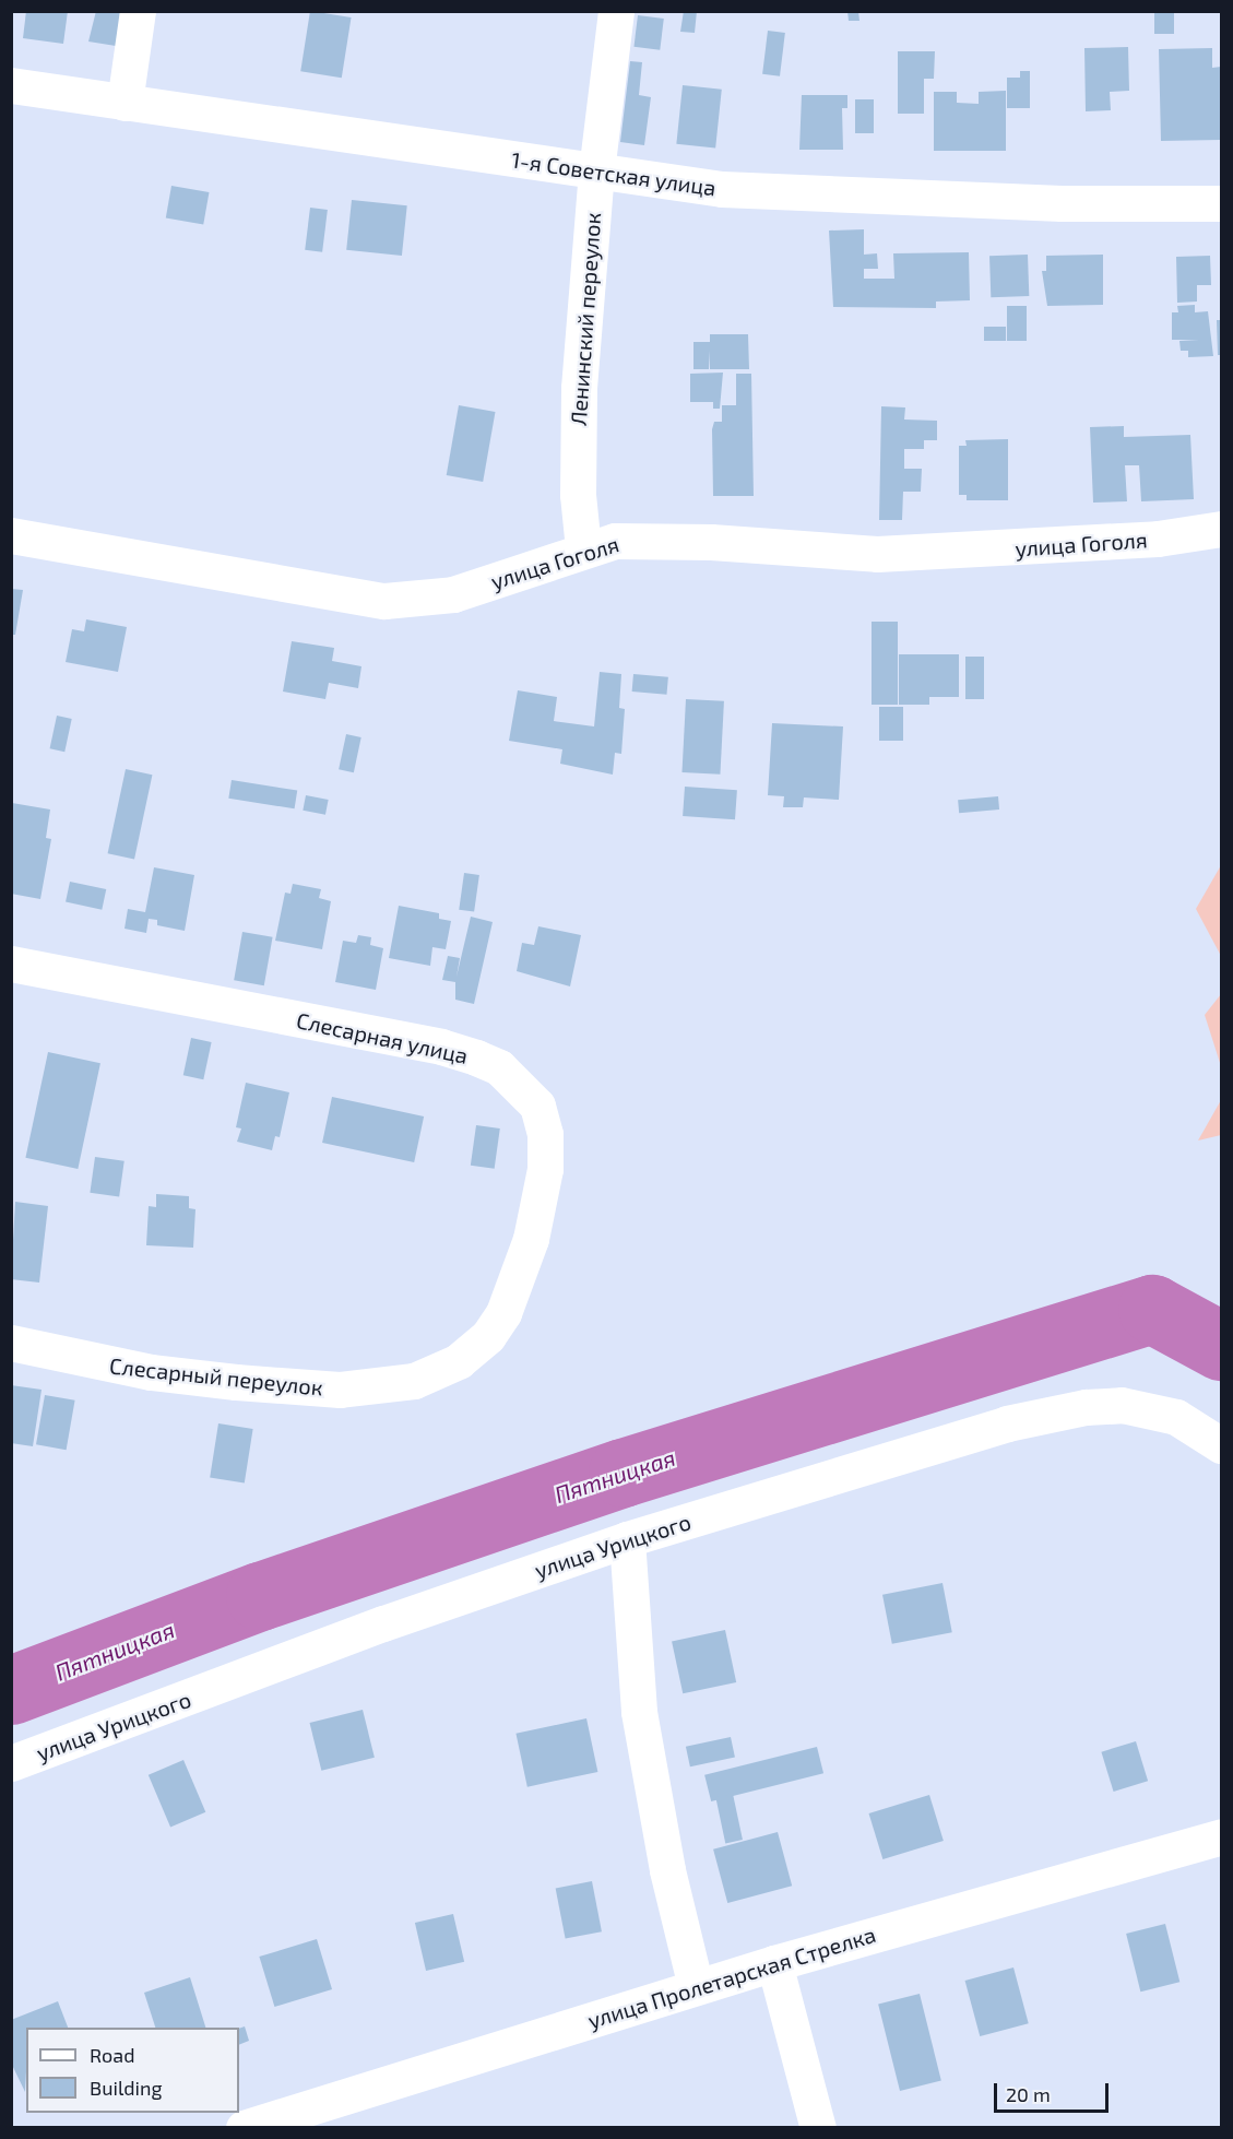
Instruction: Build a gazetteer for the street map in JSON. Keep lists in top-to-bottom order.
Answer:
{
  "streets": {
    "street": [
      "1-я Советская улица",
      "Ленинский переулок",
      "улица Гоголя",
      "Слесарная улица",
      "Слесарный переулок",
      "улица Урицкого",
      "улица Пролетарская Стрелка"
    ]
  },
  "crossings": [
    ["1-я Советская улица", "Ленинский переулок"],
    ["Ленинский переулок", "улица Гоголя"],
    ["Слесарная улица", "Слесарный переулок"]
  ],
  "water": ["Пятницкая"],
  "legend": ["Road", "Building"],
  "scale_bar": "20 m"
}
